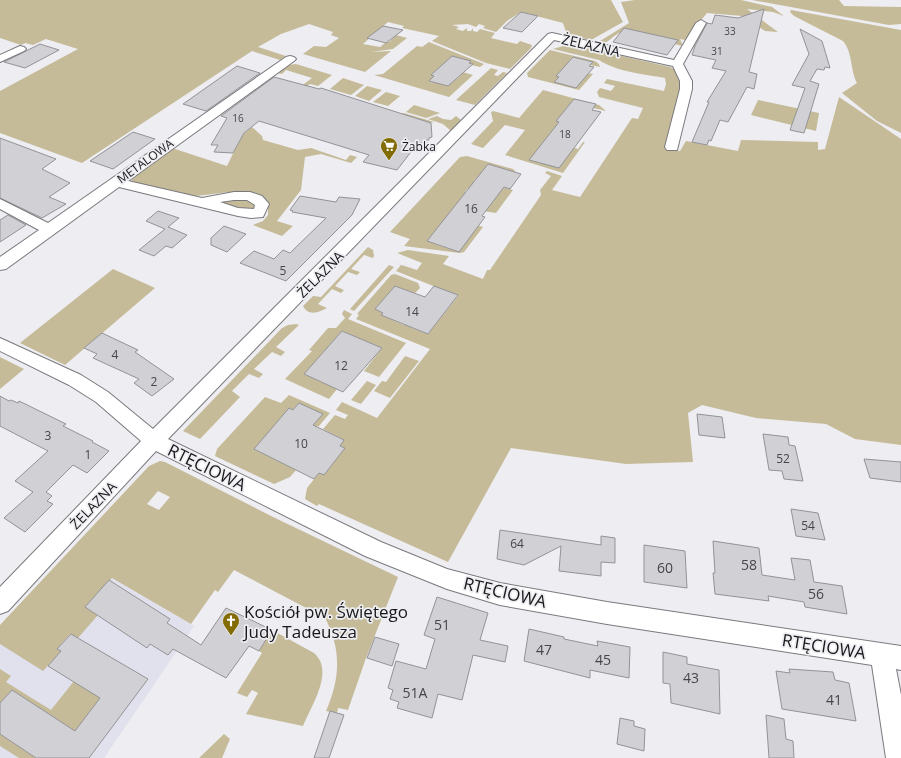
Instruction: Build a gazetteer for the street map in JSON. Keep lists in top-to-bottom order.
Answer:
{
  "streets": {
    "street": ["ŻELAZNA", "METALOWA", "RTĘCIOWA"]
  },
  "crossings": [
    ["ŻELAZNA", "RTĘCIOWA"]
  ],
  "places": {
    "supermarket": ["Żabka"],
    "church": ["Kościół pw. Świętego Judy Tadeusza"]
  },
  "house_numbers": [
    "33",
    "31",
    "16",
    "18",
    "16",
    "5",
    "14",
    "4",
    "12",
    "2",
    "3",
    "10",
    "1",
    "52",
    "54",
    "64",
    "58",
    "60",
    "56",
    "51",
    "47",
    "45",
    "43",
    "51A",
    "41"
  ]
}
